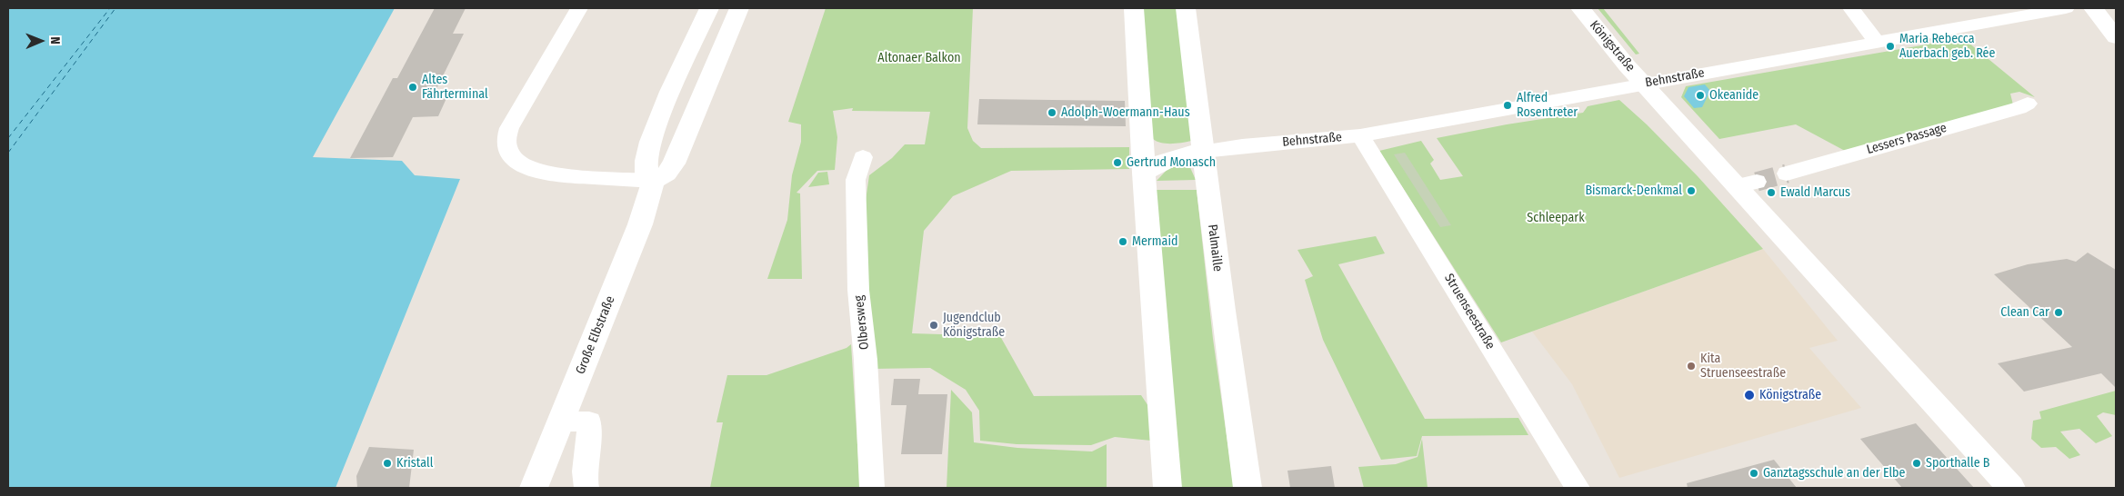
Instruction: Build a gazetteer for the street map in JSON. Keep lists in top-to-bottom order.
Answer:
{
  "streets": {
    "main road": ["Königstraße", "Palmaille", "Große Elbstraße"],
    "street": [
      "Behnstraße",
      "Lessers Passage",
      "Struenseestraße",
      "Olbersweg"
    ]
  },
  "crossings": [
    ["Königstraße", "Behnstraße"],
    ["Behnstraße", "Palmaille"],
    ["Behnstraße", "Struenseestraße"]
  ],
  "parks": ["Altonaer Balkon", "Schleepark"],
  "places": [
    "Maria Rebecca Auerbach geb. Rée",
    "Altes Fährterminal",
    "Okeanide",
    "Alfred Rosentreter",
    "Adolph-Woermann-Haus",
    "Gertrud Monasch",
    "Bismarck-Denkmal",
    "Ewald Marcus",
    "Mermaid",
    "Clean Car",
    "Jugendclub Königstraße",
    "Kita Struenseestraße",
    "Königstraße",
    "Kristall",
    "Sporthalle B",
    "Ganztagsschule an der Elbe"
  ],
  "north": "right"
}
